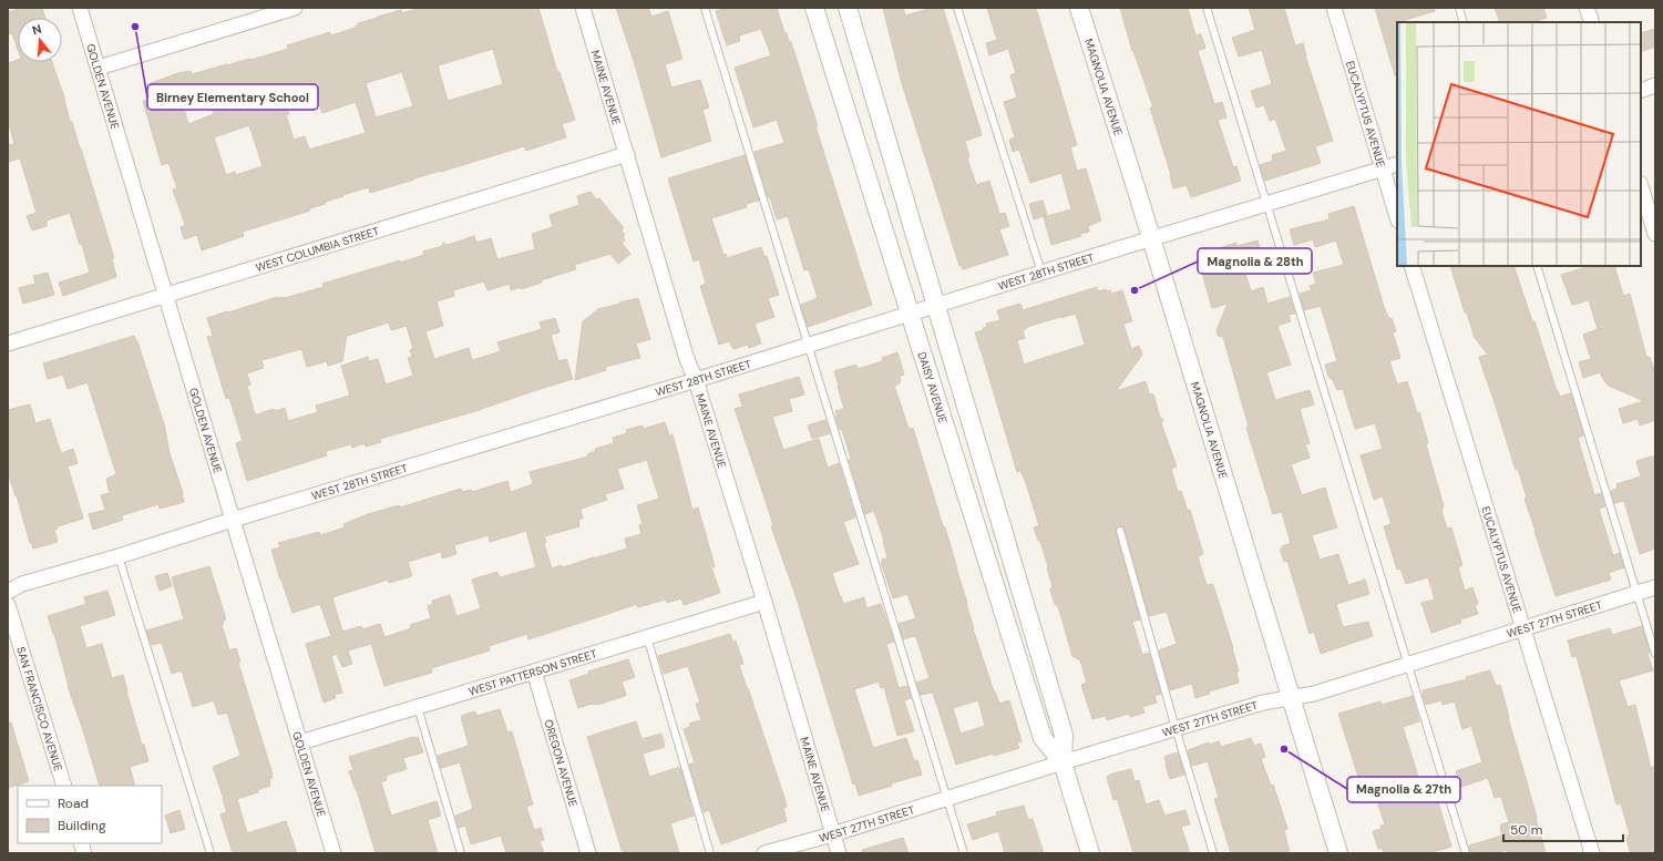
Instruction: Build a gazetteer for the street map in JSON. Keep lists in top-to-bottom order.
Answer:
{
  "streets": {
    "street": [
      "GOLDEN AVENUE",
      "MAINE AVENUE",
      "MAGNOLIA AVENUE",
      "EUCALYPTUS AVENUE",
      "WEST COLUMBIA STREET",
      "WEST 28TH STREET",
      "DAISY AVENUE",
      "WEST 27TH STREET",
      "WEST PATTERSON STREET",
      "SAN FRANCISCO AVENUE",
      "OREGON AVENUE"
    ]
  },
  "crossings": [
    ["GOLDEN AVENUE", "WEST COLUMBIA STREET"],
    ["GOLDEN AVENUE", "WEST 28TH STREET"],
    ["GOLDEN AVENUE", "WEST PATTERSON STREET"],
    ["MAINE AVENUE", "WEST COLUMBIA STREET"],
    ["MAINE AVENUE", "WEST 28TH STREET"],
    ["MAINE AVENUE", "WEST 27TH STREET"],
    ["MAINE AVENUE", "WEST PATTERSON STREET"],
    ["MAGNOLIA AVENUE", "WEST 28TH STREET"],
    ["MAGNOLIA AVENUE", "WEST 27TH STREET"],
    ["EUCALYPTUS AVENUE", "WEST 28TH STREET"],
    ["EUCALYPTUS AVENUE", "WEST 27TH STREET"],
    ["WEST 28TH STREET", "DAISY AVENUE"],
    ["DAISY AVENUE", "WEST 27TH STREET"],
    ["WEST PATTERSON STREET", "OREGON AVENUE"]
  ],
  "places": ["Birney Elementary School", "Magnolia & 28th", "Magnolia & 27th"],
  "legend": ["Road", "Building"],
  "scale_bar": "50 m",
  "north": "top"
}
